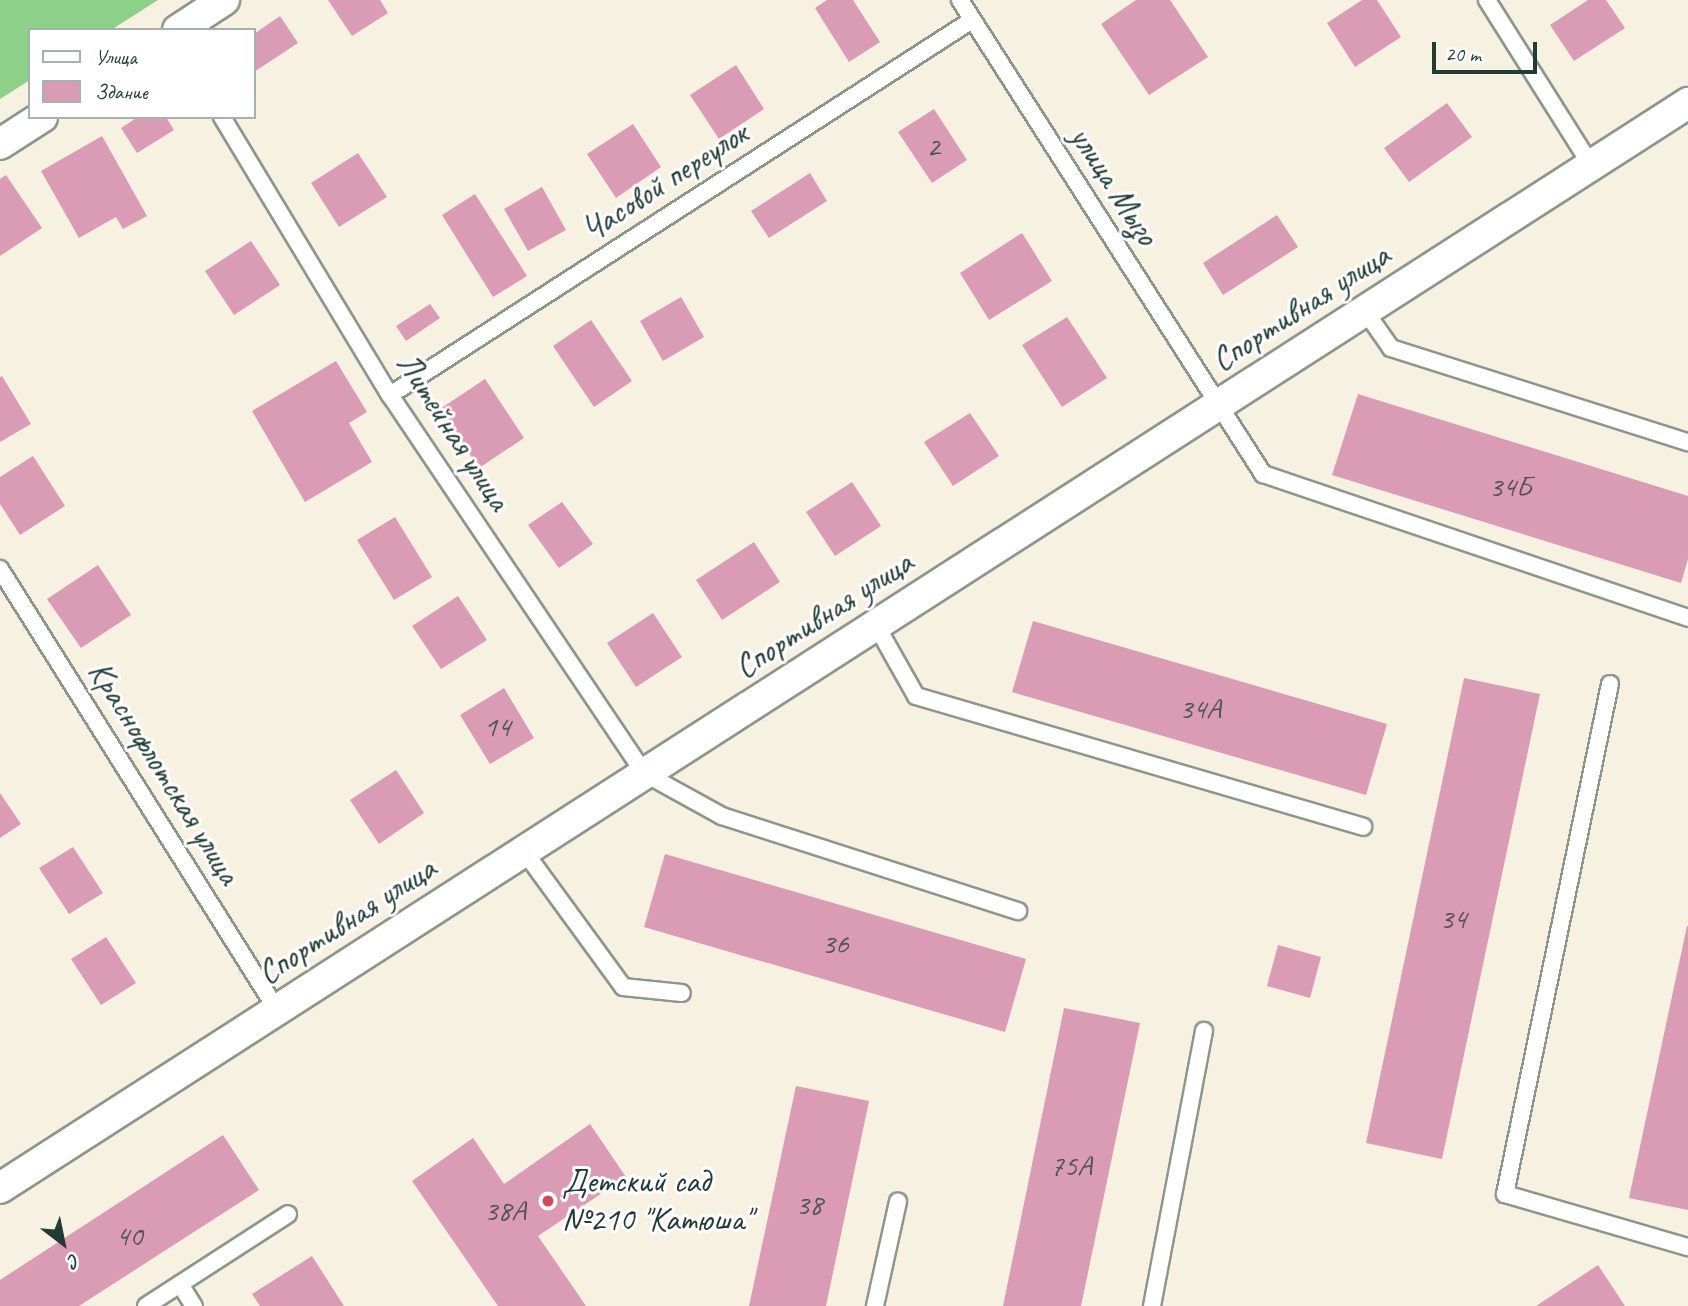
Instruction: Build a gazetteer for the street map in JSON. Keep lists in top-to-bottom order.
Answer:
{
  "streets": {
    "street": ["Спортивная улица"],
    "lane": [
      "Часовой переулок",
      "улица Мызо",
      "Литейная улица",
      "Краснофлотская улица"
    ]
  },
  "crossings": [
    ["Часовой переулок", "улица Мызо"],
    ["Часовой переулок", "Литейная улица"],
    ["улица Мызо", "Спортивная улица"],
    ["Спортивная улица", "Литейная улица"],
    ["Спортивная улица", "Краснофлотская улица"]
  ],
  "places": ["Детский сад №210 \"Катюша\""],
  "house_numbers": [
    "2",
    "34Б",
    "34А",
    "14",
    "34",
    "36",
    "75А",
    "38",
    "38А",
    "40"
  ],
  "legend": ["Улица", "Здание"],
  "scale_bar": "20 m",
  "north": "bottom right"
}
